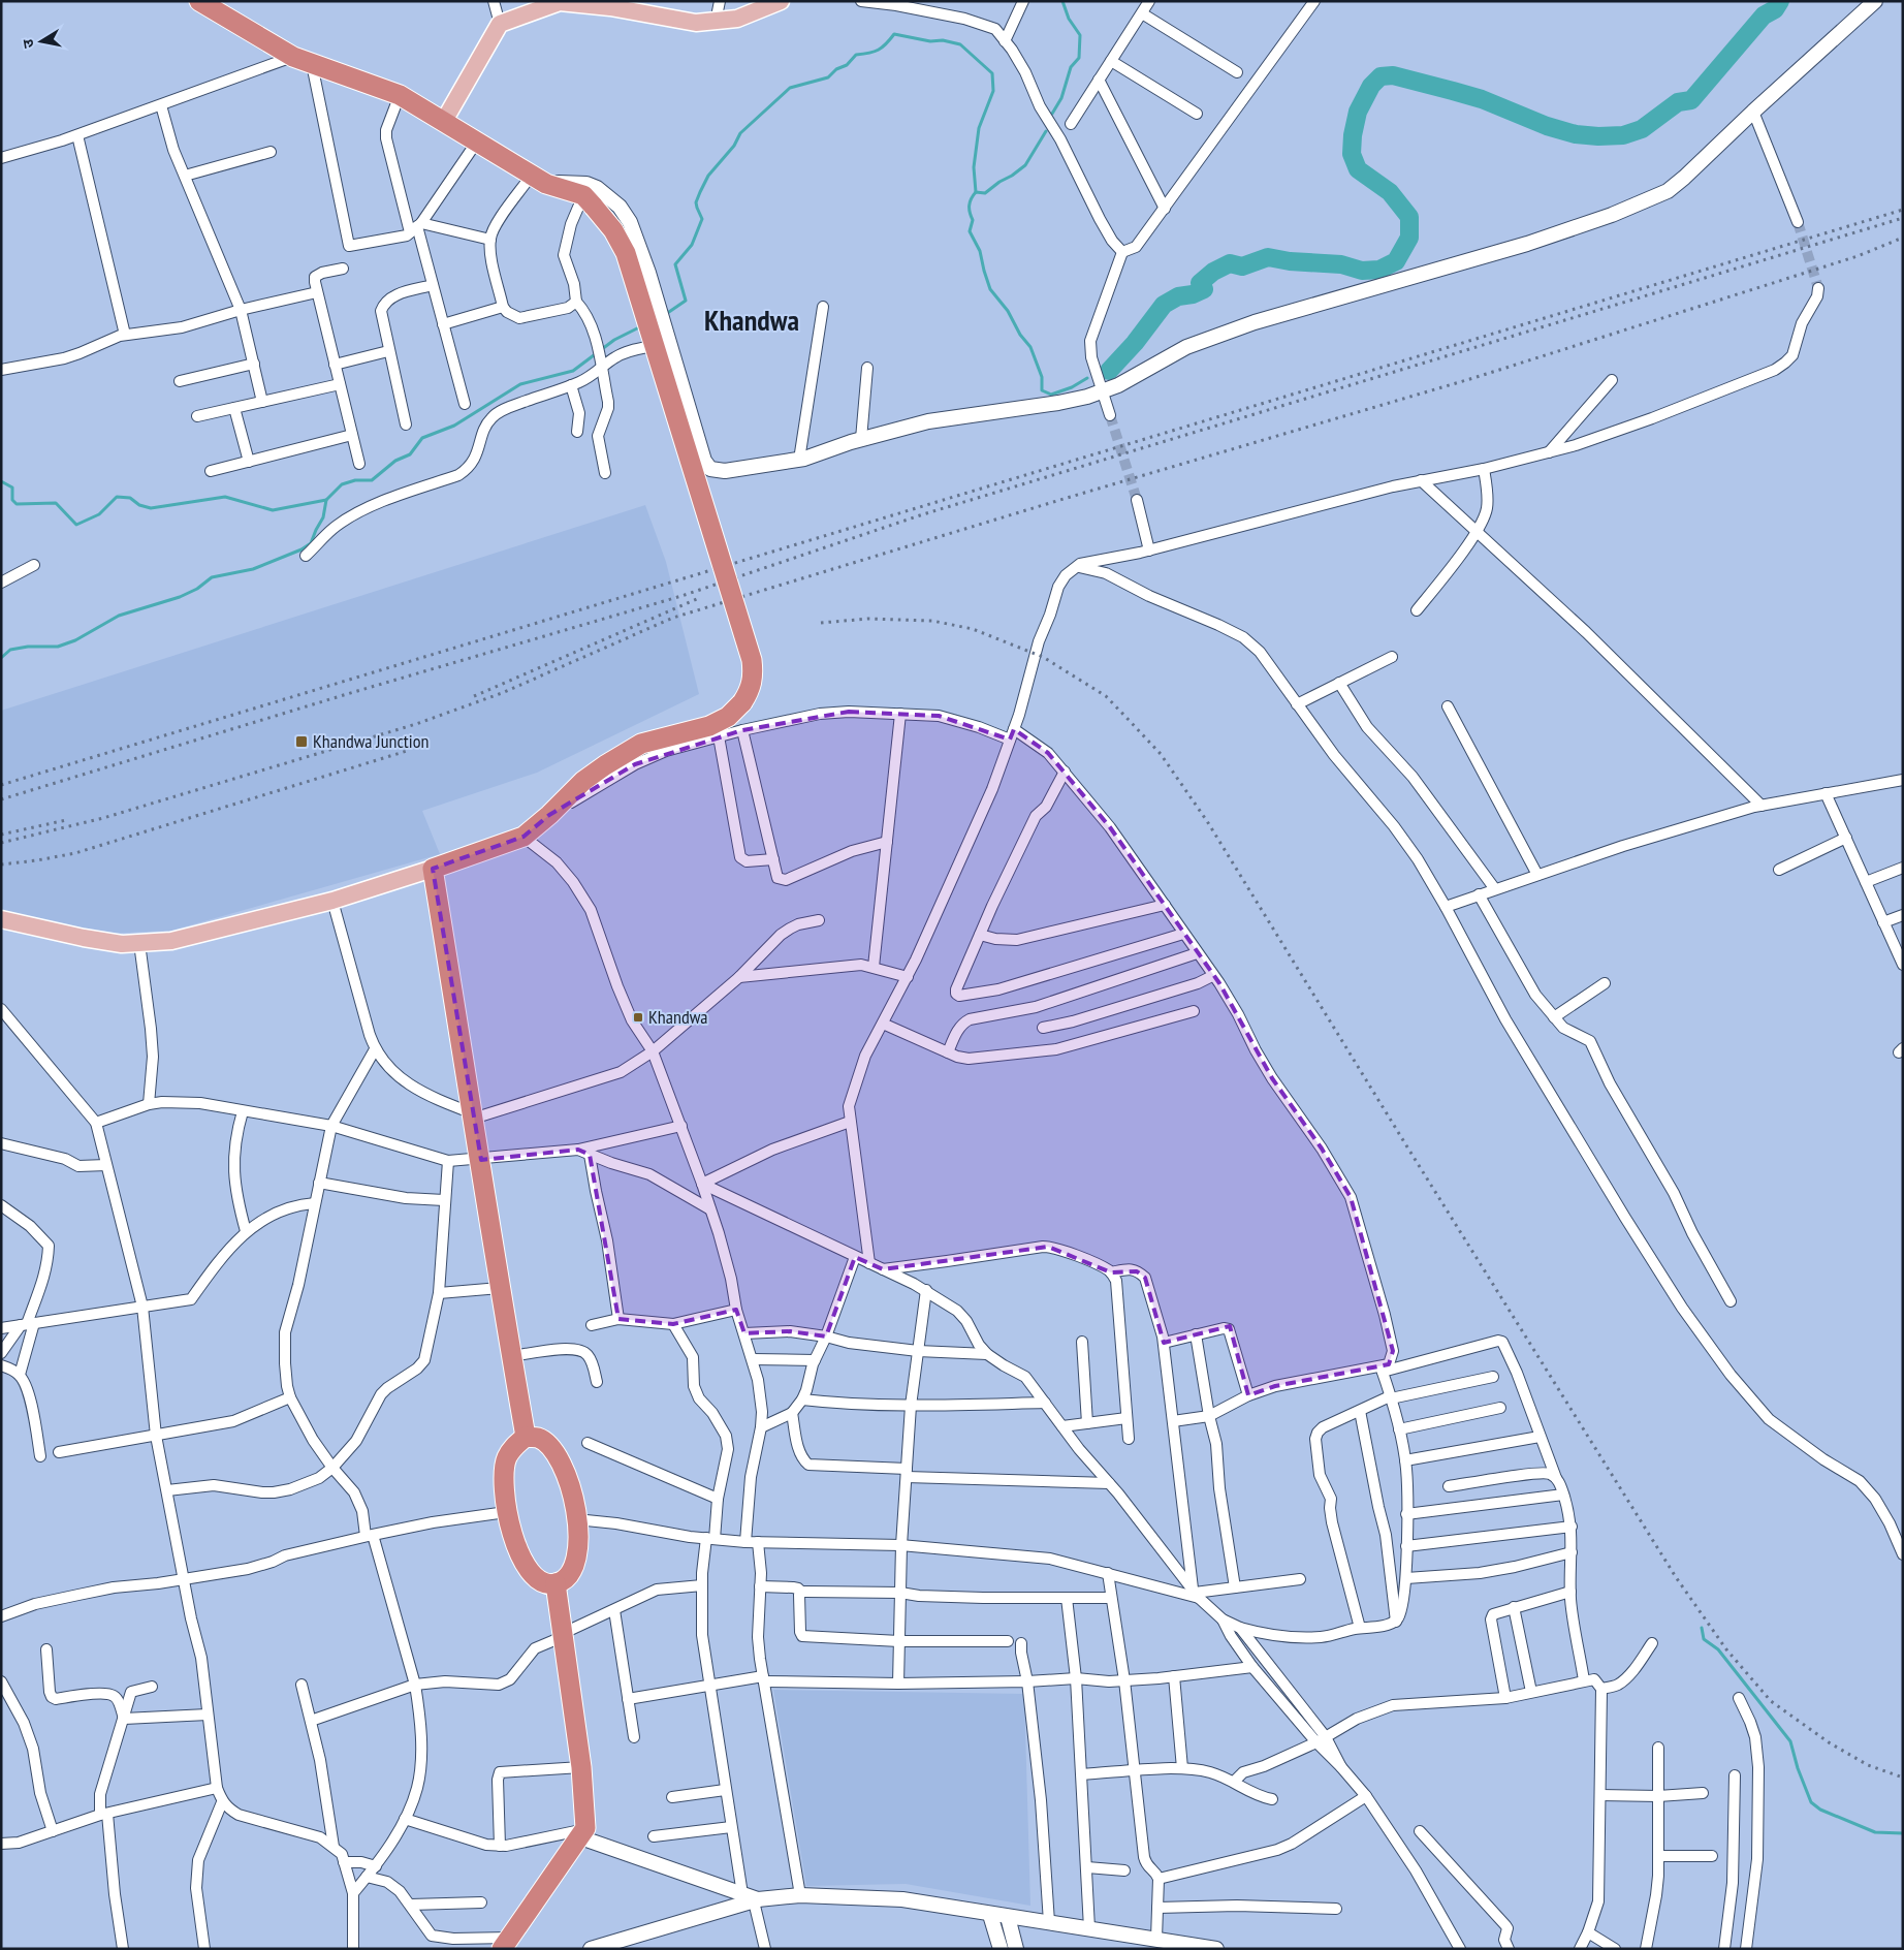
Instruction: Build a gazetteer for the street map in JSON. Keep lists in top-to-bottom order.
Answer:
{
  "districts": ["Khandwa"],
  "places": {
    "transit": ["Khandwa Junction", "Khandwa"]
  },
  "north": "left"
}
